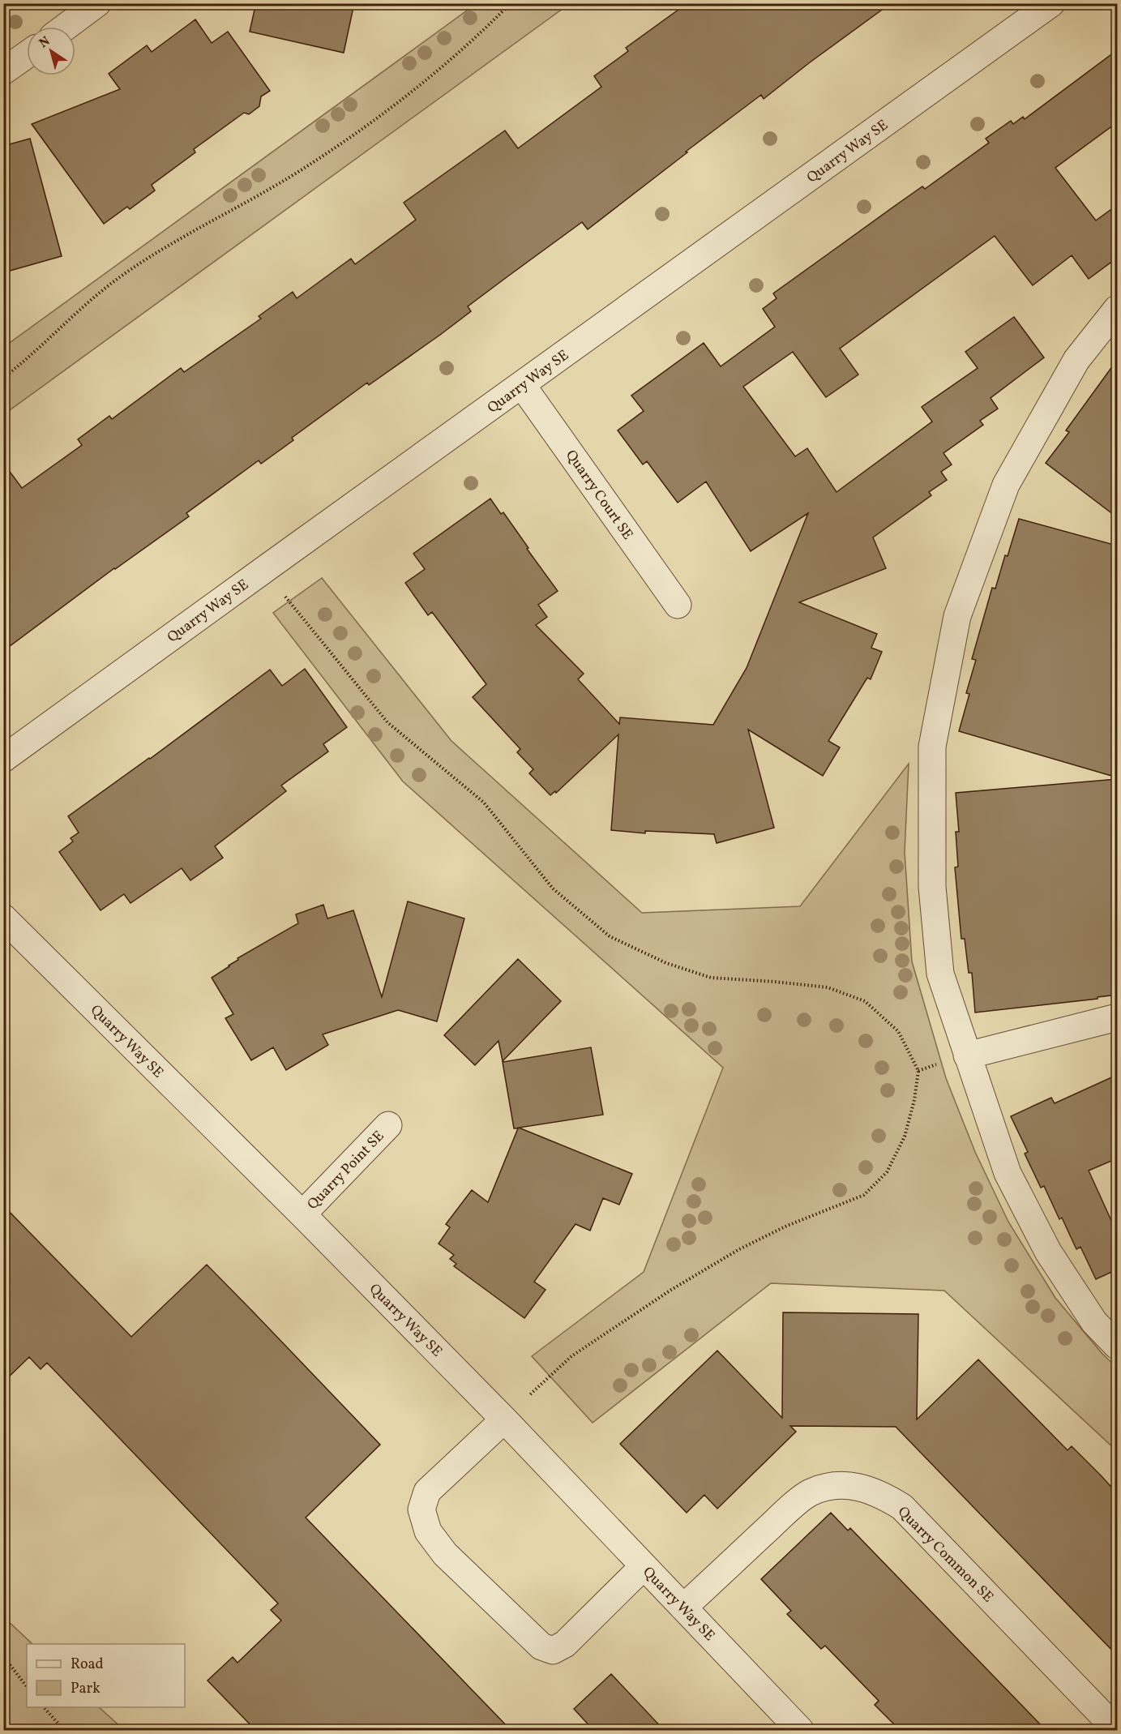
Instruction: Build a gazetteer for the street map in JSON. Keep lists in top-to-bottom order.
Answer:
{
  "streets": {
    "street": [
      "Quarry Way SE",
      "Quarry Court SE",
      "Quarry Point SE",
      "Quarry Common SE"
    ]
  },
  "crossings": [
    ["Quarry Way SE", "Quarry Court SE"],
    ["Quarry Way SE", "Quarry Point SE"],
    ["Quarry Way SE", "Quarry Common SE"]
  ],
  "legend": ["Road", "Park"],
  "north": "top left"
}
